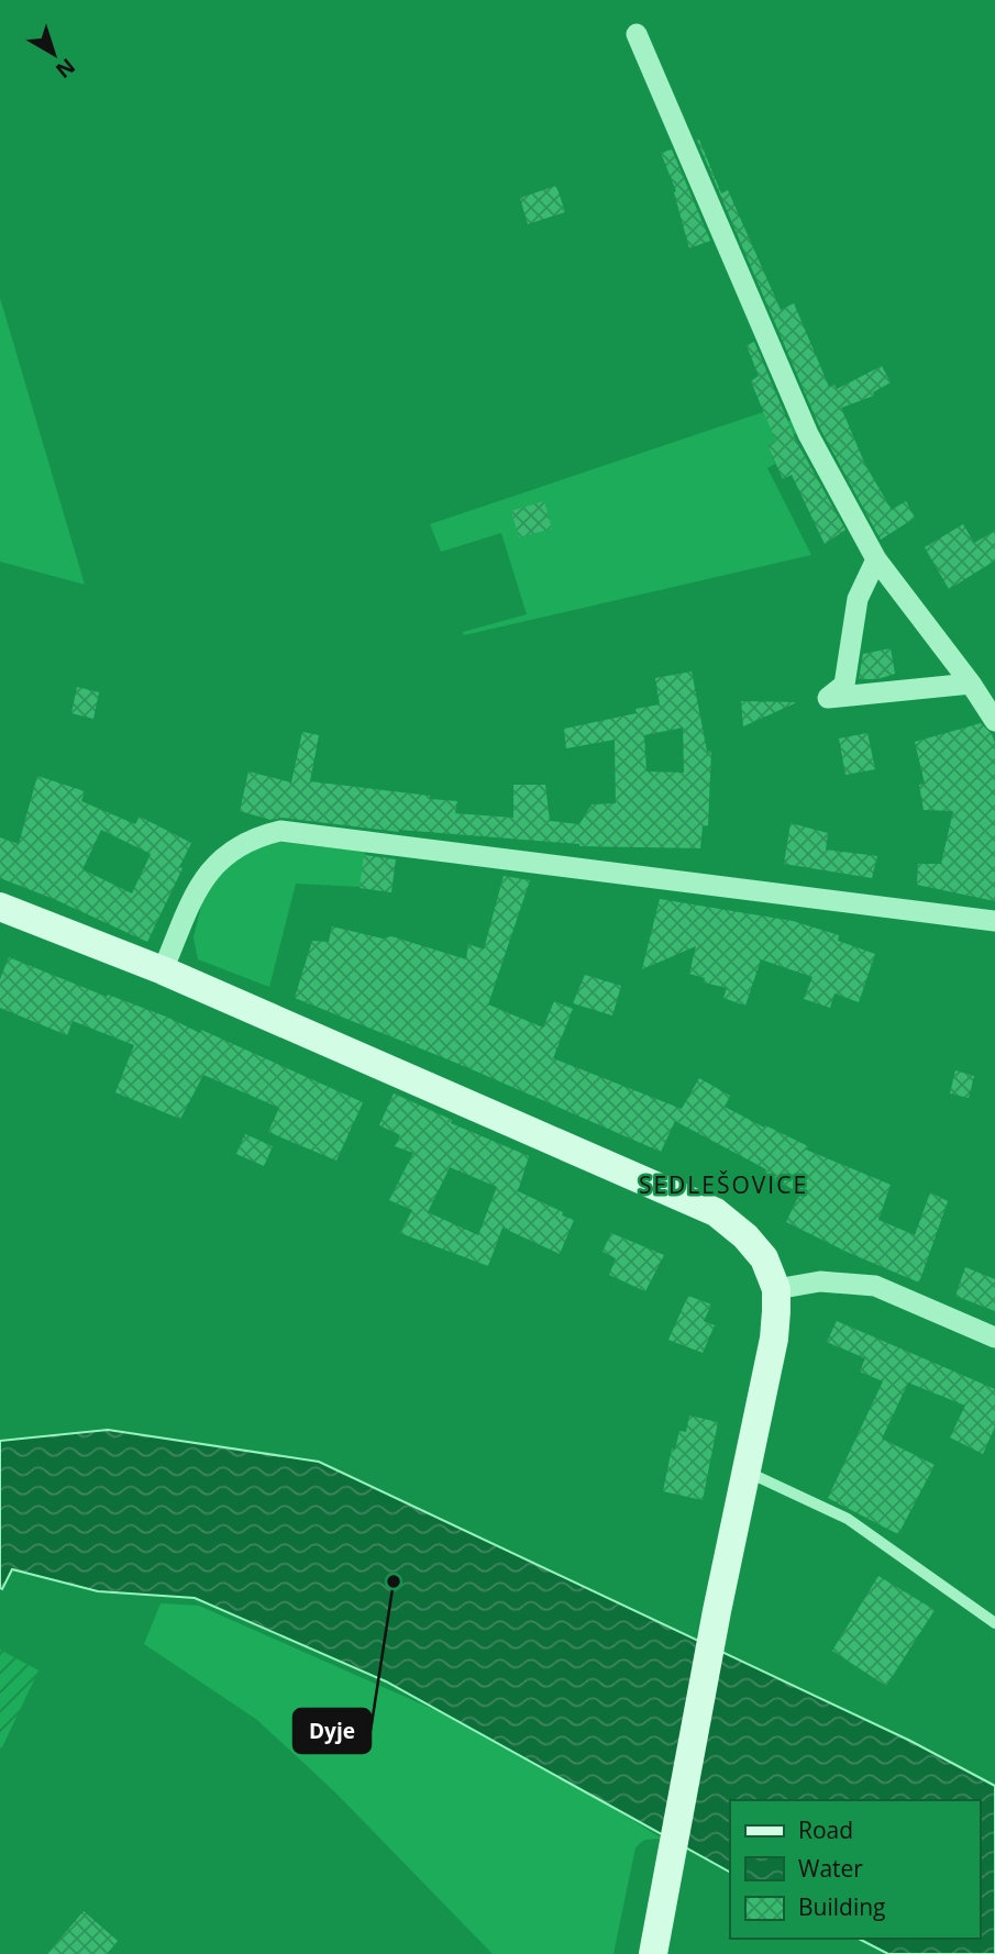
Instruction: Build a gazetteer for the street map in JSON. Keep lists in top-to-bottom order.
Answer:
{
  "districts": ["SEDLEŠOVICE"],
  "places": ["Dyje"],
  "legend": ["Road", "Water", "Building"],
  "north": "bottom right"
}
